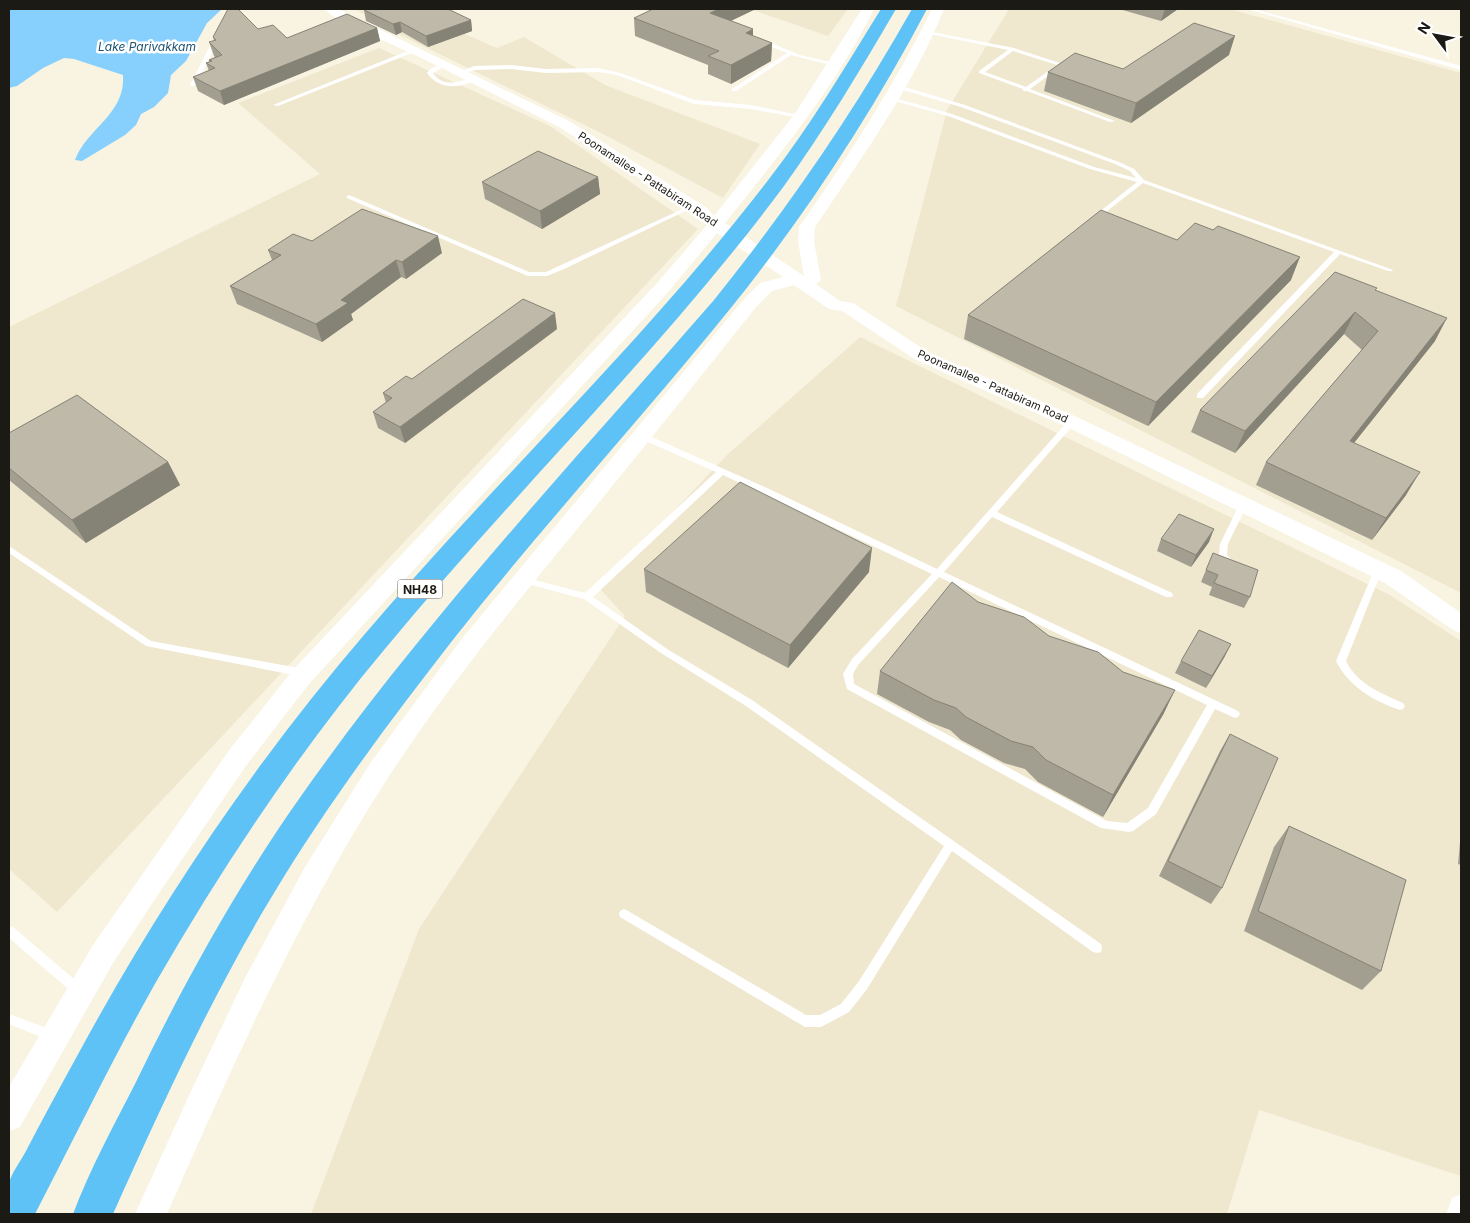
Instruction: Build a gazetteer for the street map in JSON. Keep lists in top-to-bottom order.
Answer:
{
  "streets": {
    "highway": ["NH48"],
    "street": ["Poonamallee - Pattabiram Road"]
  },
  "crossings": [
    ["Poonamallee - Pattabiram Road", "NH48"]
  ],
  "water": ["Lake Parivakkam"],
  "north": "top left"
}
